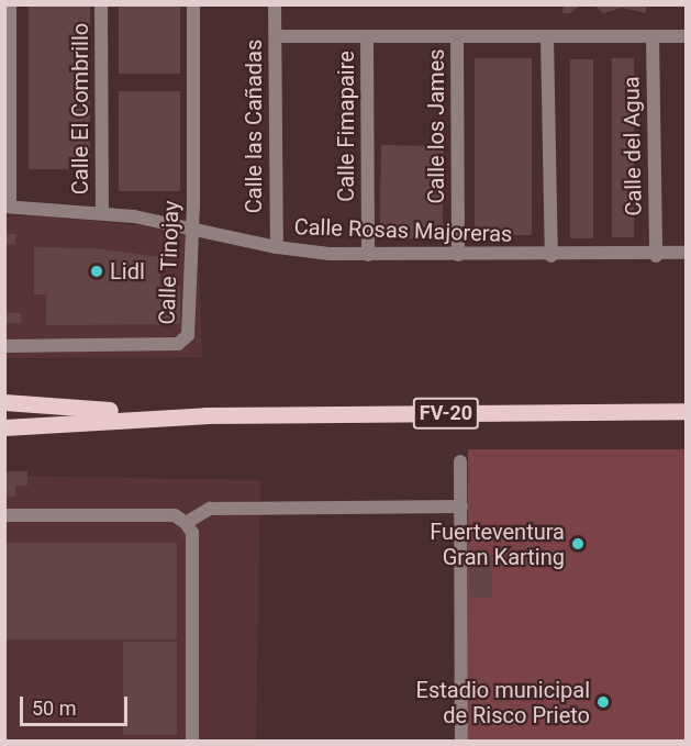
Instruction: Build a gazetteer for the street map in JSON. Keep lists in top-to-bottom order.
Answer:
{
  "streets": {
    "main road": ["FV-20"],
    "street": [
      "Calle El Combrillo",
      "Calle las Cañadas",
      "Calle Fimapaire",
      "Calle los James",
      "Calle del Agua",
      "Calle Rosas Majoreras",
      "Calle Tinojay"
    ]
  },
  "crossings": [
    ["Calle El Combrillo", "Calle Rosas Majoreras"],
    ["Calle las Cañadas", "Calle Rosas Majoreras"],
    ["Calle Fimapaire", "Calle Rosas Majoreras"],
    ["Calle los James", "Calle Rosas Majoreras"],
    ["Calle del Agua", "Calle Rosas Majoreras"],
    ["Calle Rosas Majoreras", "Calle Tinojay"]
  ],
  "places": ["Lidl", "Fuerteventura Gran Karting", "Estadio municipal de Risco Prieto"],
  "scale_bar": "50 m"
}
